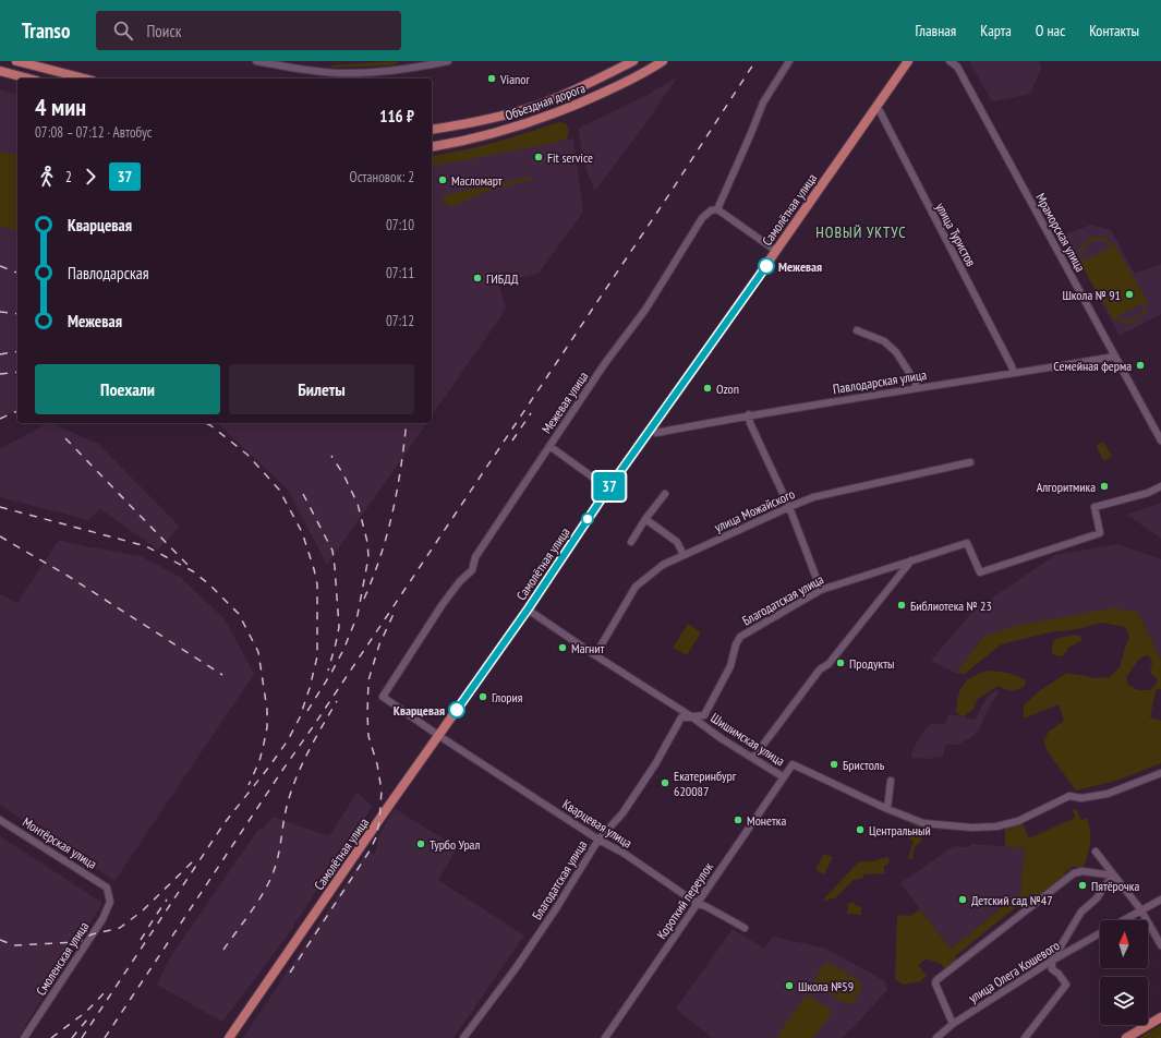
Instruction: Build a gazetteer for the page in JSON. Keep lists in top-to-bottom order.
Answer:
{
  "streets": {
    "main road": ["Объездная дорога", "Самолётная улица"],
    "street": [
      "Мраморская улица",
      "улица Туристов",
      "Павлодарская улица",
      "Межевая улица",
      "улица Можайского",
      "Благодатская улица",
      "Шишимская улица",
      "Кварцевая улица",
      "Монтёрская улица",
      "Короткий переулок",
      "Смоленская улица",
      "улица Олега Кошевого"
    ]
  },
  "crossings": [
    ["Самолётная улица", "улица Туристов"],
    ["Самолётная улица", "Павлодарская улица"],
    ["Самолётная улица", "Межевая улица"],
    ["Самолётная улица", "Шишимская улица"],
    ["Самолётная улица", "Кварцевая улица"],
    ["Мраморская улица", "Павлодарская улица"],
    ["улица Туристов", "Павлодарская улица"],
    ["Межевая улица", "Кварцевая улица"],
    ["улица Можайского", "Шишимская улица"],
    ["Благодатская улица", "Шишимская улица"],
    ["Благодатская улица", "Кварцевая улица"],
    ["Шишимская улица", "Короткий переулок"],
    ["Кварцевая улица", "Короткий переулок"],
    ["Монтёрская улица", "Смоленская улица"]
  ],
  "districts": ["НОВЫЙ УКТУС"],
  "places": [
    "Vianor",
    "Fit service",
    "Масломарт",
    "Межевая",
    "ГИБДД",
    "Школа № 91",
    "Семейная ферма",
    "Ozon",
    "Алгоритмика",
    "Библиотека № 23",
    "Магнит",
    "Продукты",
    "Глория",
    "Кварцевая",
    "Бристоль",
    "Екатеринбург 620087",
    "Монетка",
    "Центральный",
    "Турбо Урал",
    "Пятёрочка",
    "Детский сад №47",
    "Школа №59"
  ],
  "lines": ["bus line 37"],
  "north": "top",
  "page": {
    "header": "Transo",
    "search": "Поиск",
    "nav": [
      "Главная",
      "Карта",
      "О нас",
      "Контакты"
    ],
    "on_map": "37",
    "heading": ["4 мин", "07:08 – 07:12 · Автобус", "116 ₽"],
    "legs": ["2", "37", "Остановок: 2"],
    "list": [
      {
        "name": "Кварцевая",
        "value": "07:10"
      },
      {
        "name": "Павлодарская",
        "value": "07:11"
      },
      {
        "name": "Межевая",
        "value": "07:12"
      }
    ],
    "buttons": ["Поехали", "Билеты"]
  }
}
